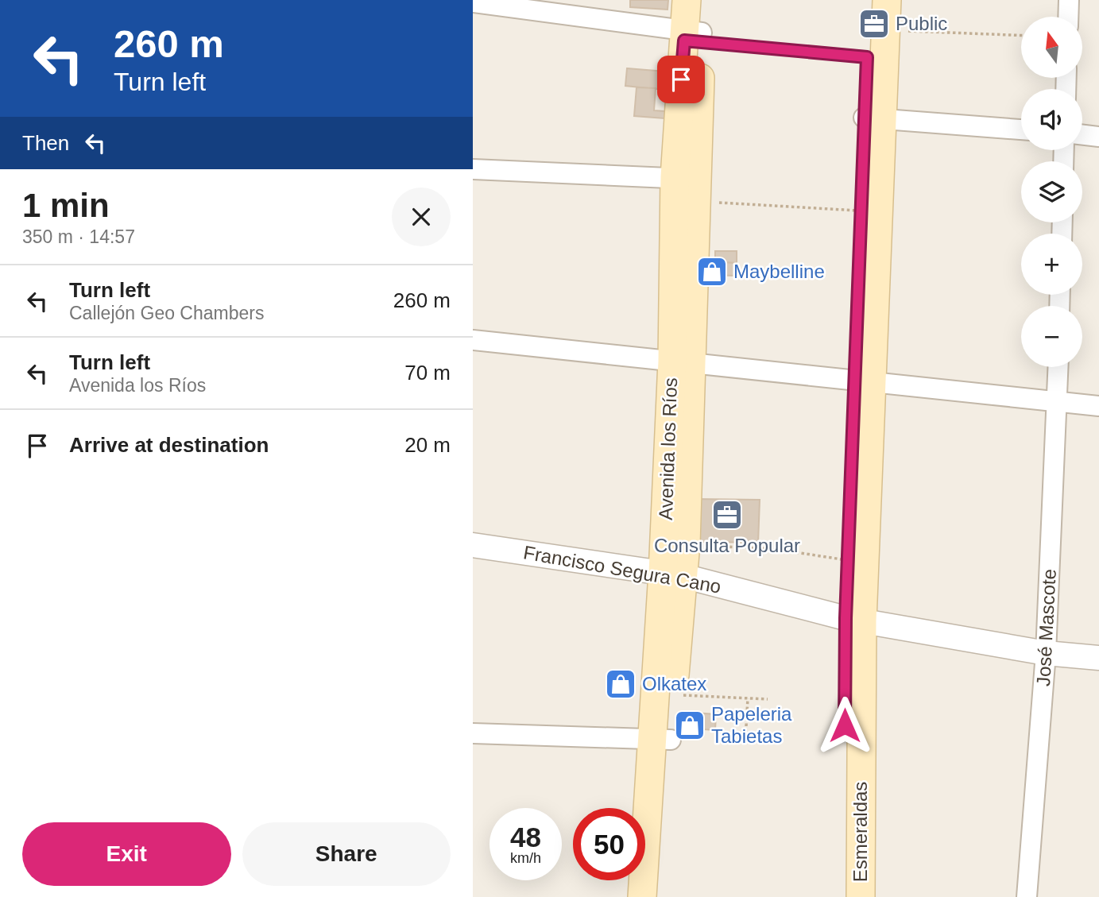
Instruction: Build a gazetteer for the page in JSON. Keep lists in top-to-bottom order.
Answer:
{
  "streets": {
    "main road": ["Avenida los Ríos", "Esmeraldas"],
    "street": ["Francisco Segura Cano", "José Mascote"]
  },
  "crossings": [
    ["Avenida los Ríos", "Francisco Segura Cano"],
    ["Francisco Segura Cano", "José Mascote"],
    ["Francisco Segura Cano", "Esmeraldas"]
  ],
  "places": {
    "office": ["Public", "Consulta Popular"],
    "shop": ["Maybelline", "Olkatex", "Papeleria Tabietas"]
  },
  "north": "top",
  "page": {
    "turn": ["260 m", "Turn left"],
    "map_buttons": ["+", "−"],
    "then": "Then",
    "heading": ["1 min", "350 m · 14:57"],
    "list": [
      {
        "name": "Turn left",
        "note": "Callejón Geo Chambers",
        "value": "260 m"
      },
      {
        "name": "Turn left",
        "note": "Avenida los Ríos",
        "value": "70 m"
      },
      {
        "name": "Arrive at destination",
        "value": "20 m"
      }
    ],
    "speed": "48 km/h",
    "limit": "50",
    "buttons": ["Exit", "Share"]
  }
}
